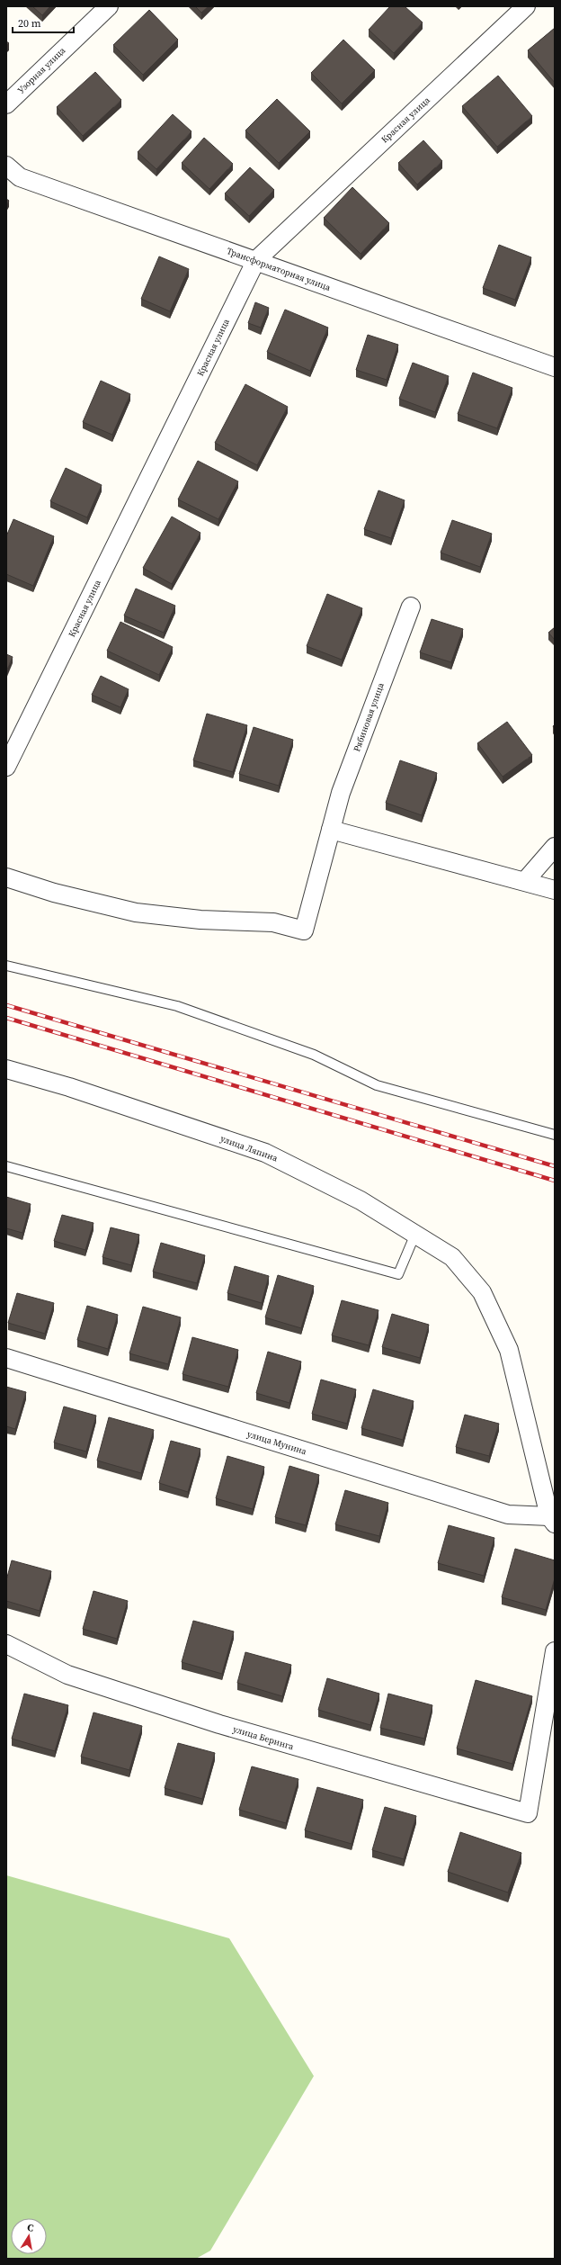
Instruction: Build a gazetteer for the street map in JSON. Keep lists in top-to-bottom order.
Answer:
{
  "streets": {
    "street": [
      "Узорная улица",
      "Красная улица",
      "Трансформаторная улица",
      "Рябиновая улица",
      "улица Ляпина",
      "улица Мунина",
      "улица Беринга"
    ]
  },
  "crossings": [
    ["Красная улица", "Трансформаторная улица"],
    ["улица Ляпина", "улица Мунина"]
  ],
  "scale_bar": "20 m",
  "north": "top"
}
